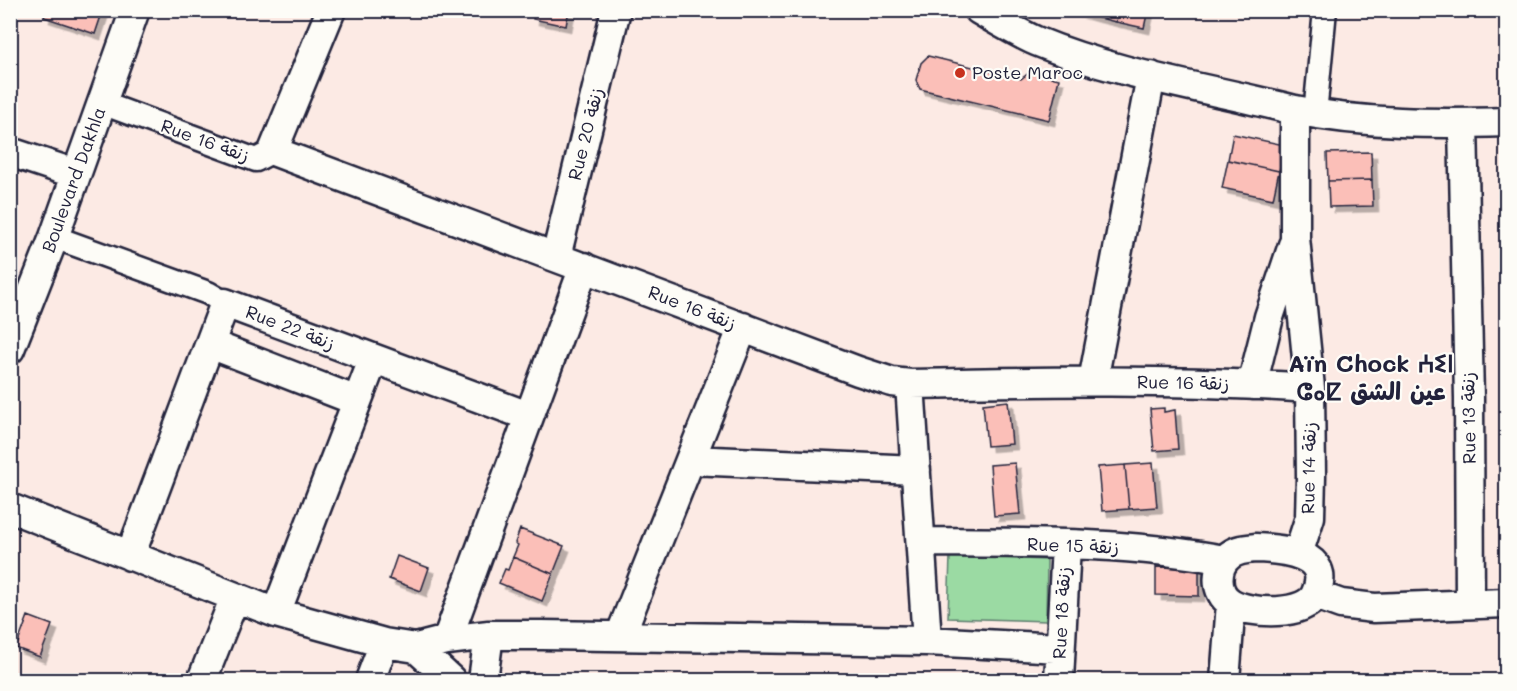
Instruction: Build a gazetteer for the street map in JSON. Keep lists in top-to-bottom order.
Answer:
{
  "streets": {
    "street": [
      "Rue 20 زنقة",
      "Rue 16 زنقة",
      "Boulevard Dakhla",
      "Rue 22 زنقة",
      "Rue 13 زنقة",
      "Rue 14 زنقة",
      "Rue 15 زنقة",
      "Rue 18 زنقة"
    ]
  },
  "crossings": [
    ["Rue 20 زنقة", "Rue 16 زنقة"],
    ["Rue 16 زنقة", "Boulevard Dakhla"],
    ["Rue 16 زنقة", "Rue 14 زنقة"],
    ["Boulevard Dakhla", "Rue 22 زنقة"],
    ["Rue 14 زنقة", "Rue 15 زنقة"],
    ["Rue 15 زنقة", "Rue 18 زنقة"]
  ],
  "districts": ["Aïn Chock ⵄⵉⵏ ⵛⴰⵇ عين الشق"],
  "places": ["Poste Maroc"]
}
